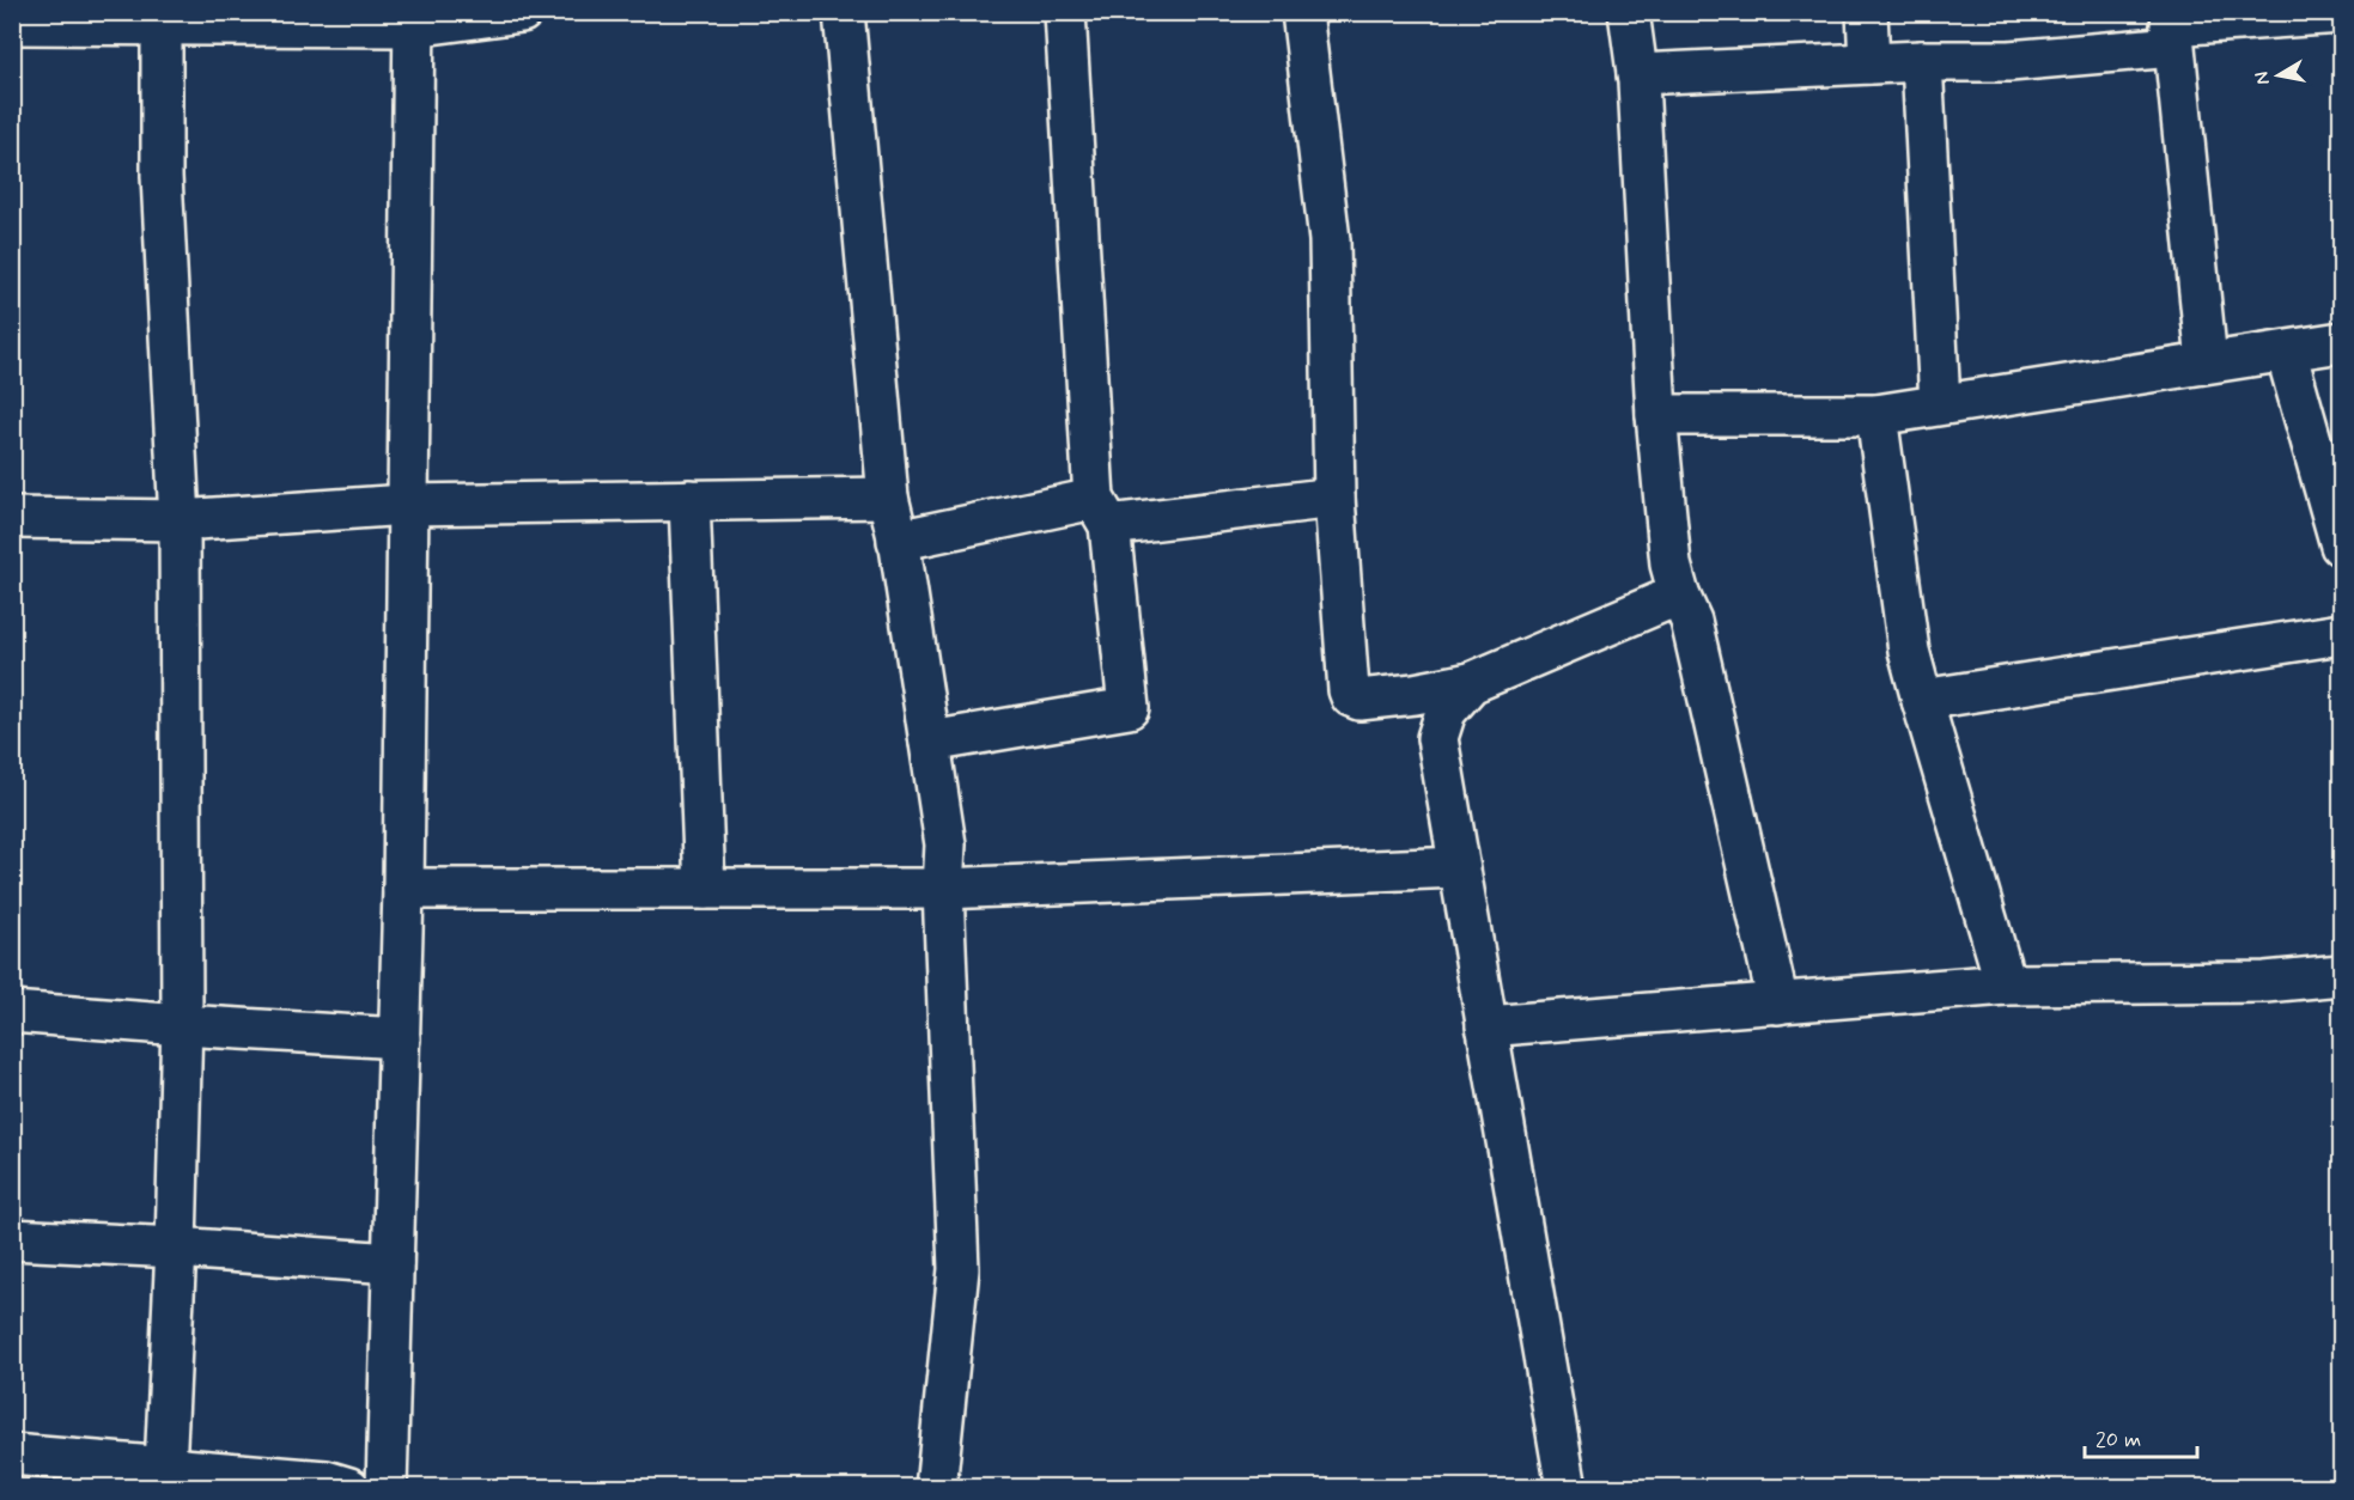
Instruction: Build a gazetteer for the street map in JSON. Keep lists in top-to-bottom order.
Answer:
{
  "scale_bar": "20 m",
  "north": "left"
}
